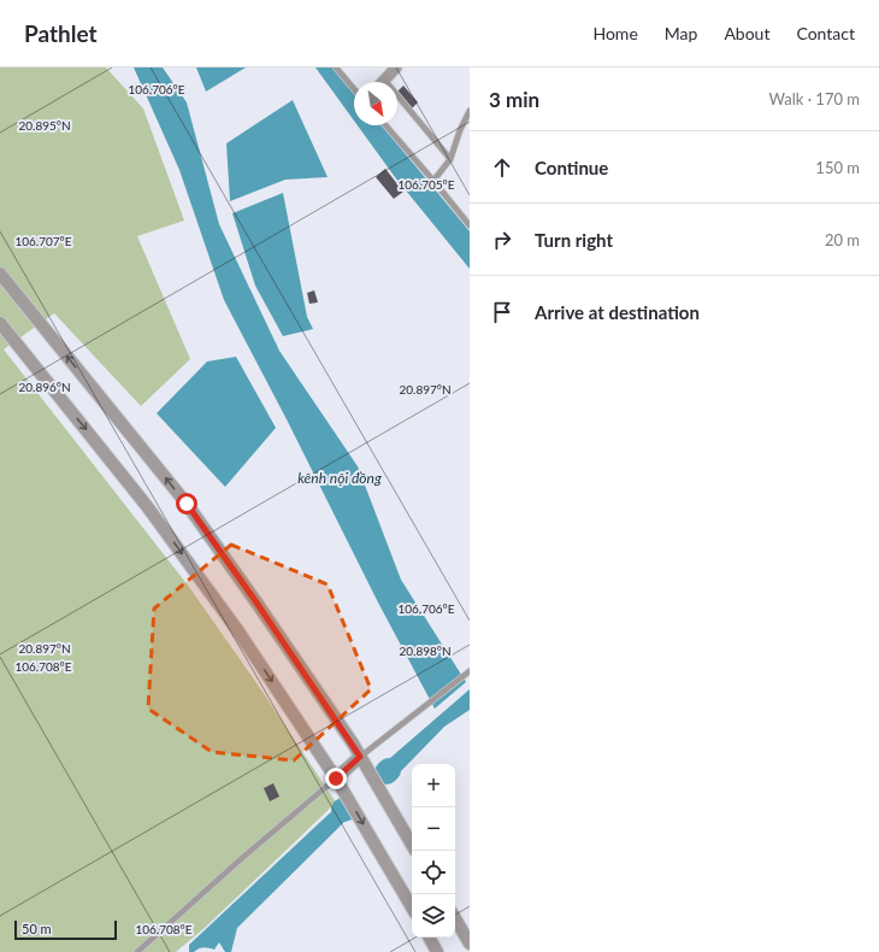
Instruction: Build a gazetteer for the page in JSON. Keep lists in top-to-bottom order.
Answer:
{
  "water": ["kênh nội đồng"],
  "scale_bar": "50 m",
  "north": "bottom right",
  "page": {
    "header": "Pathlet",
    "nav": [
      "Home",
      "Map",
      "About",
      "Contact"
    ],
    "heading": ["3 min", "Walk · 170 m"],
    "list": [
      ["Continue", "150 m"],
      ["Turn right", "20 m"],
      "Arrive at destination"
    ],
    "map_buttons": ["+", "−"],
    "scale": "50 m"
  },
  "coordinates": [
    "106.706°E",
    "20.895°N",
    "106.705°E",
    "106.707°E",
    "20.896°N",
    "20.897°N",
    "20.898°N",
    "106.708°E"
  ]
}
